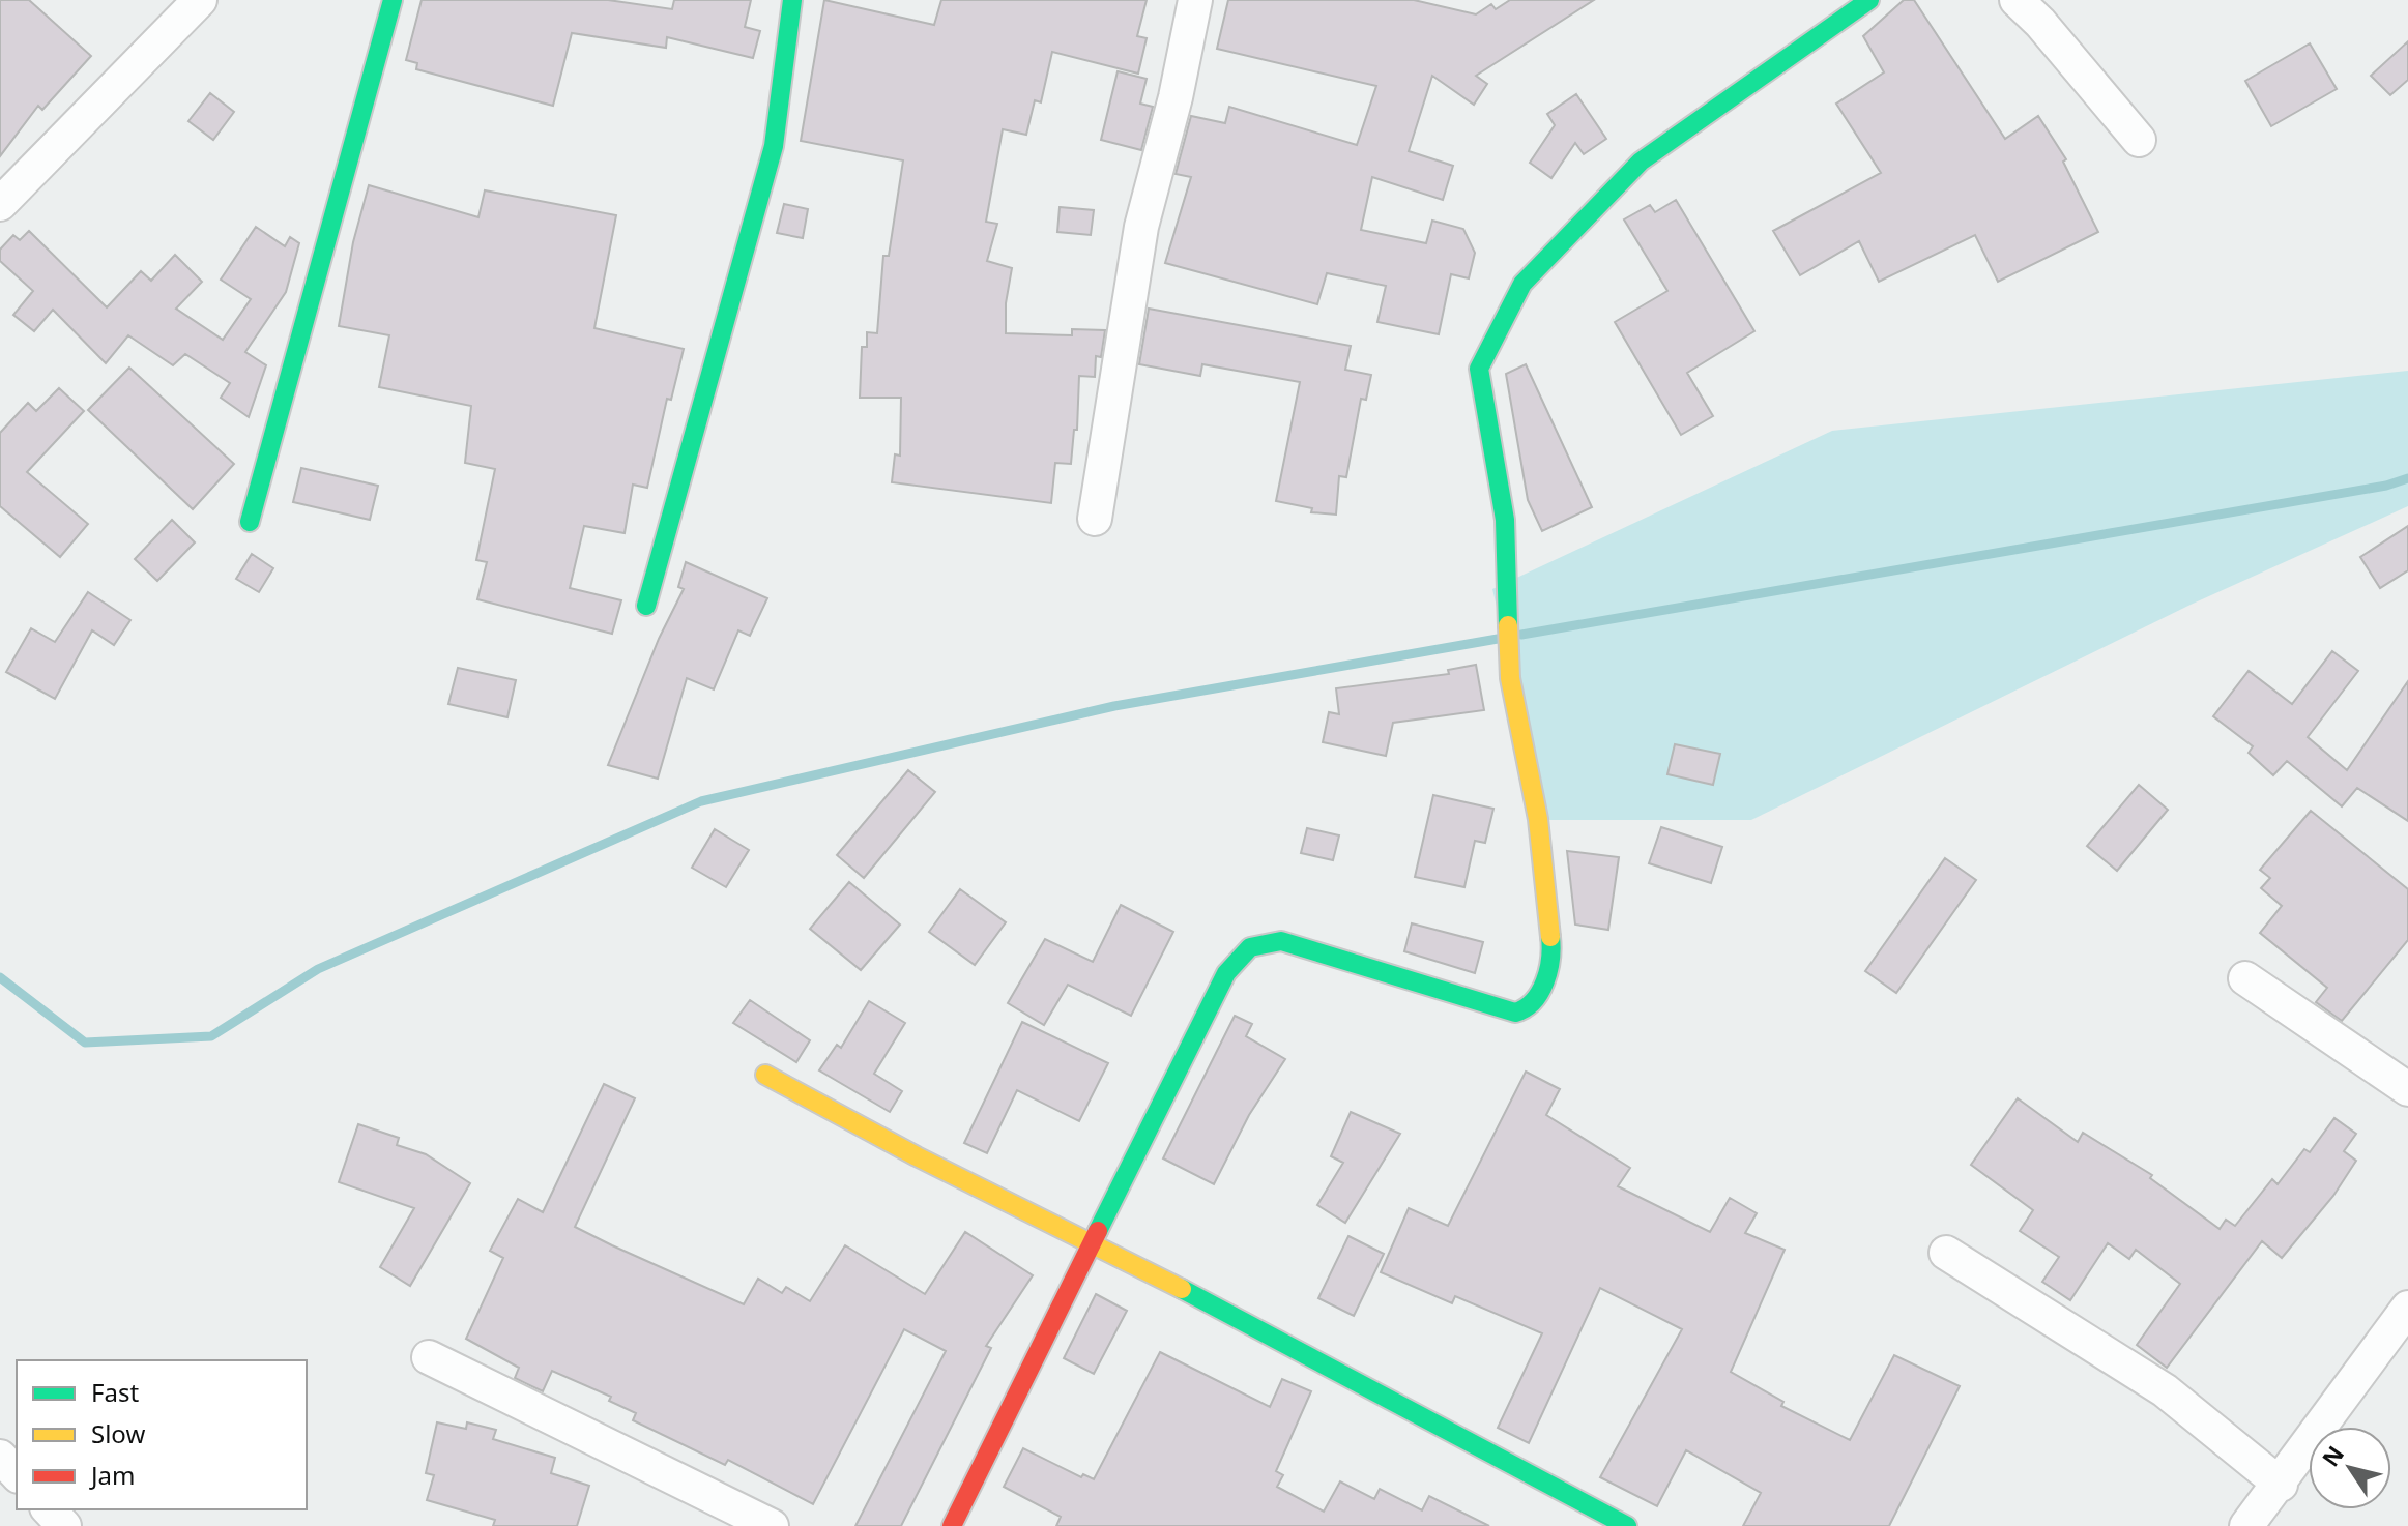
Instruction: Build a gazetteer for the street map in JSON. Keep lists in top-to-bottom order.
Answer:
{
  "legend": ["Fast", "Slow", "Jam"],
  "north": "top left"
}
